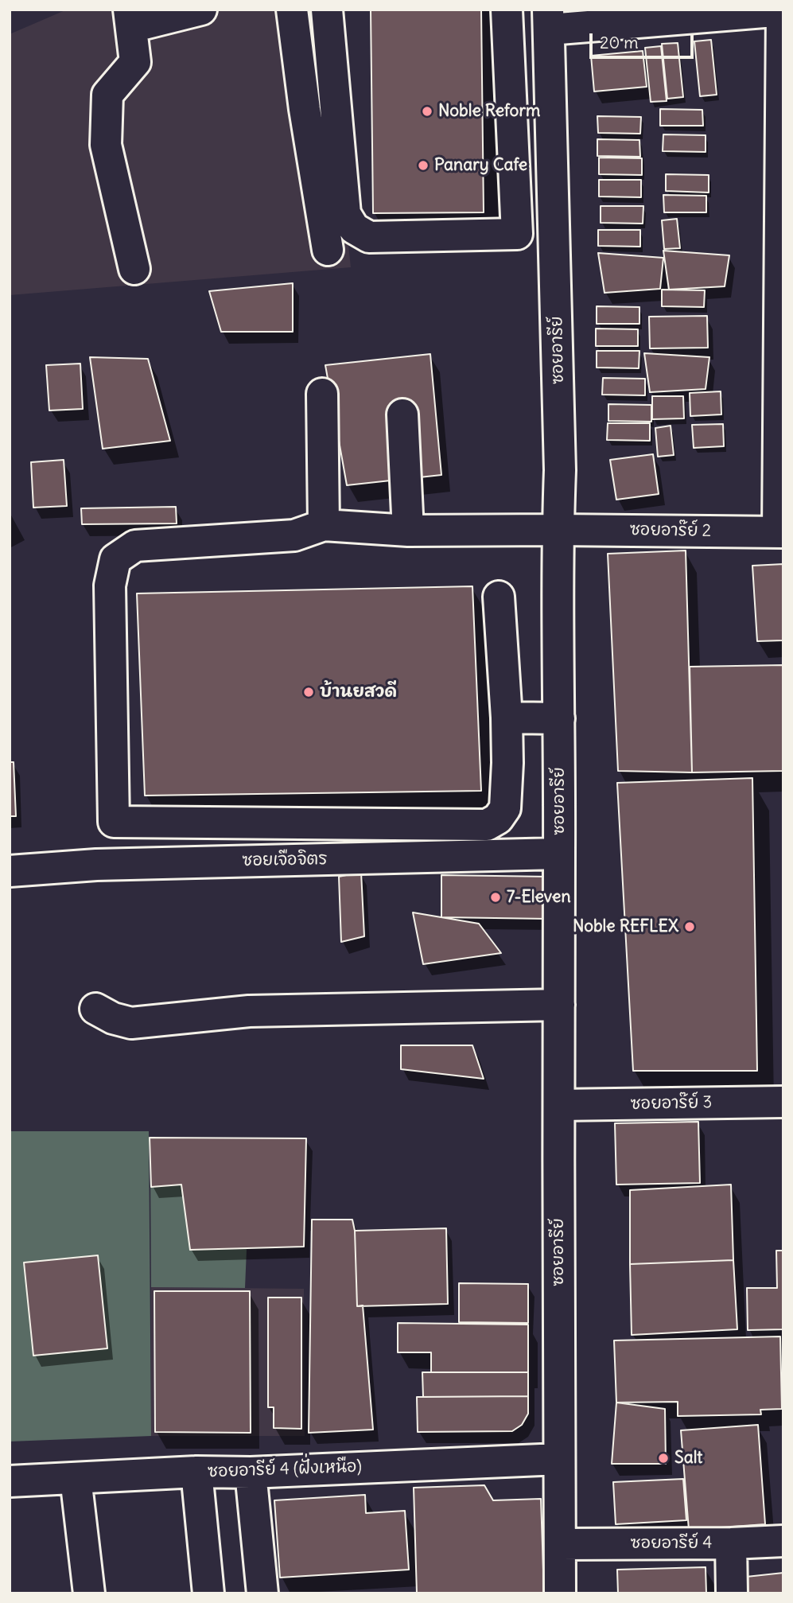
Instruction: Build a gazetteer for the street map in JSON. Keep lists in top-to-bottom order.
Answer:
{
  "streets": {
    "street": [
      "ซอยอารีย์",
      "ซอยอาร๊ย์ 2",
      "ซอยเจือจิตร",
      "ซอยอาร๊ย์ 3",
      "ซอยอารีย์ 4 (ฝั่งเหนือ)",
      "ซอยอารีย์ 4"
    ]
  },
  "crossings": [
    ["ซอยอารีย์", "ซอยอาร๊ย์ 2"],
    ["ซอยอารีย์", "ซอยเจือจิตร"],
    ["ซอยอารีย์", "ซอยอาร๊ย์ 3"],
    ["ซอยอารีย์", "ซอยอารีย์ 4 (ฝั่งเหนือ)"],
    ["ซอยอารีย์", "ซอยอารีย์ 4"]
  ],
  "places": [
    "Noble Reform",
    "Panary Cafe",
    "บ้านยสวดี",
    "7-Eleven",
    "Noble REFLEX",
    "Salt"
  ],
  "scale_bar": "20 m"
}
